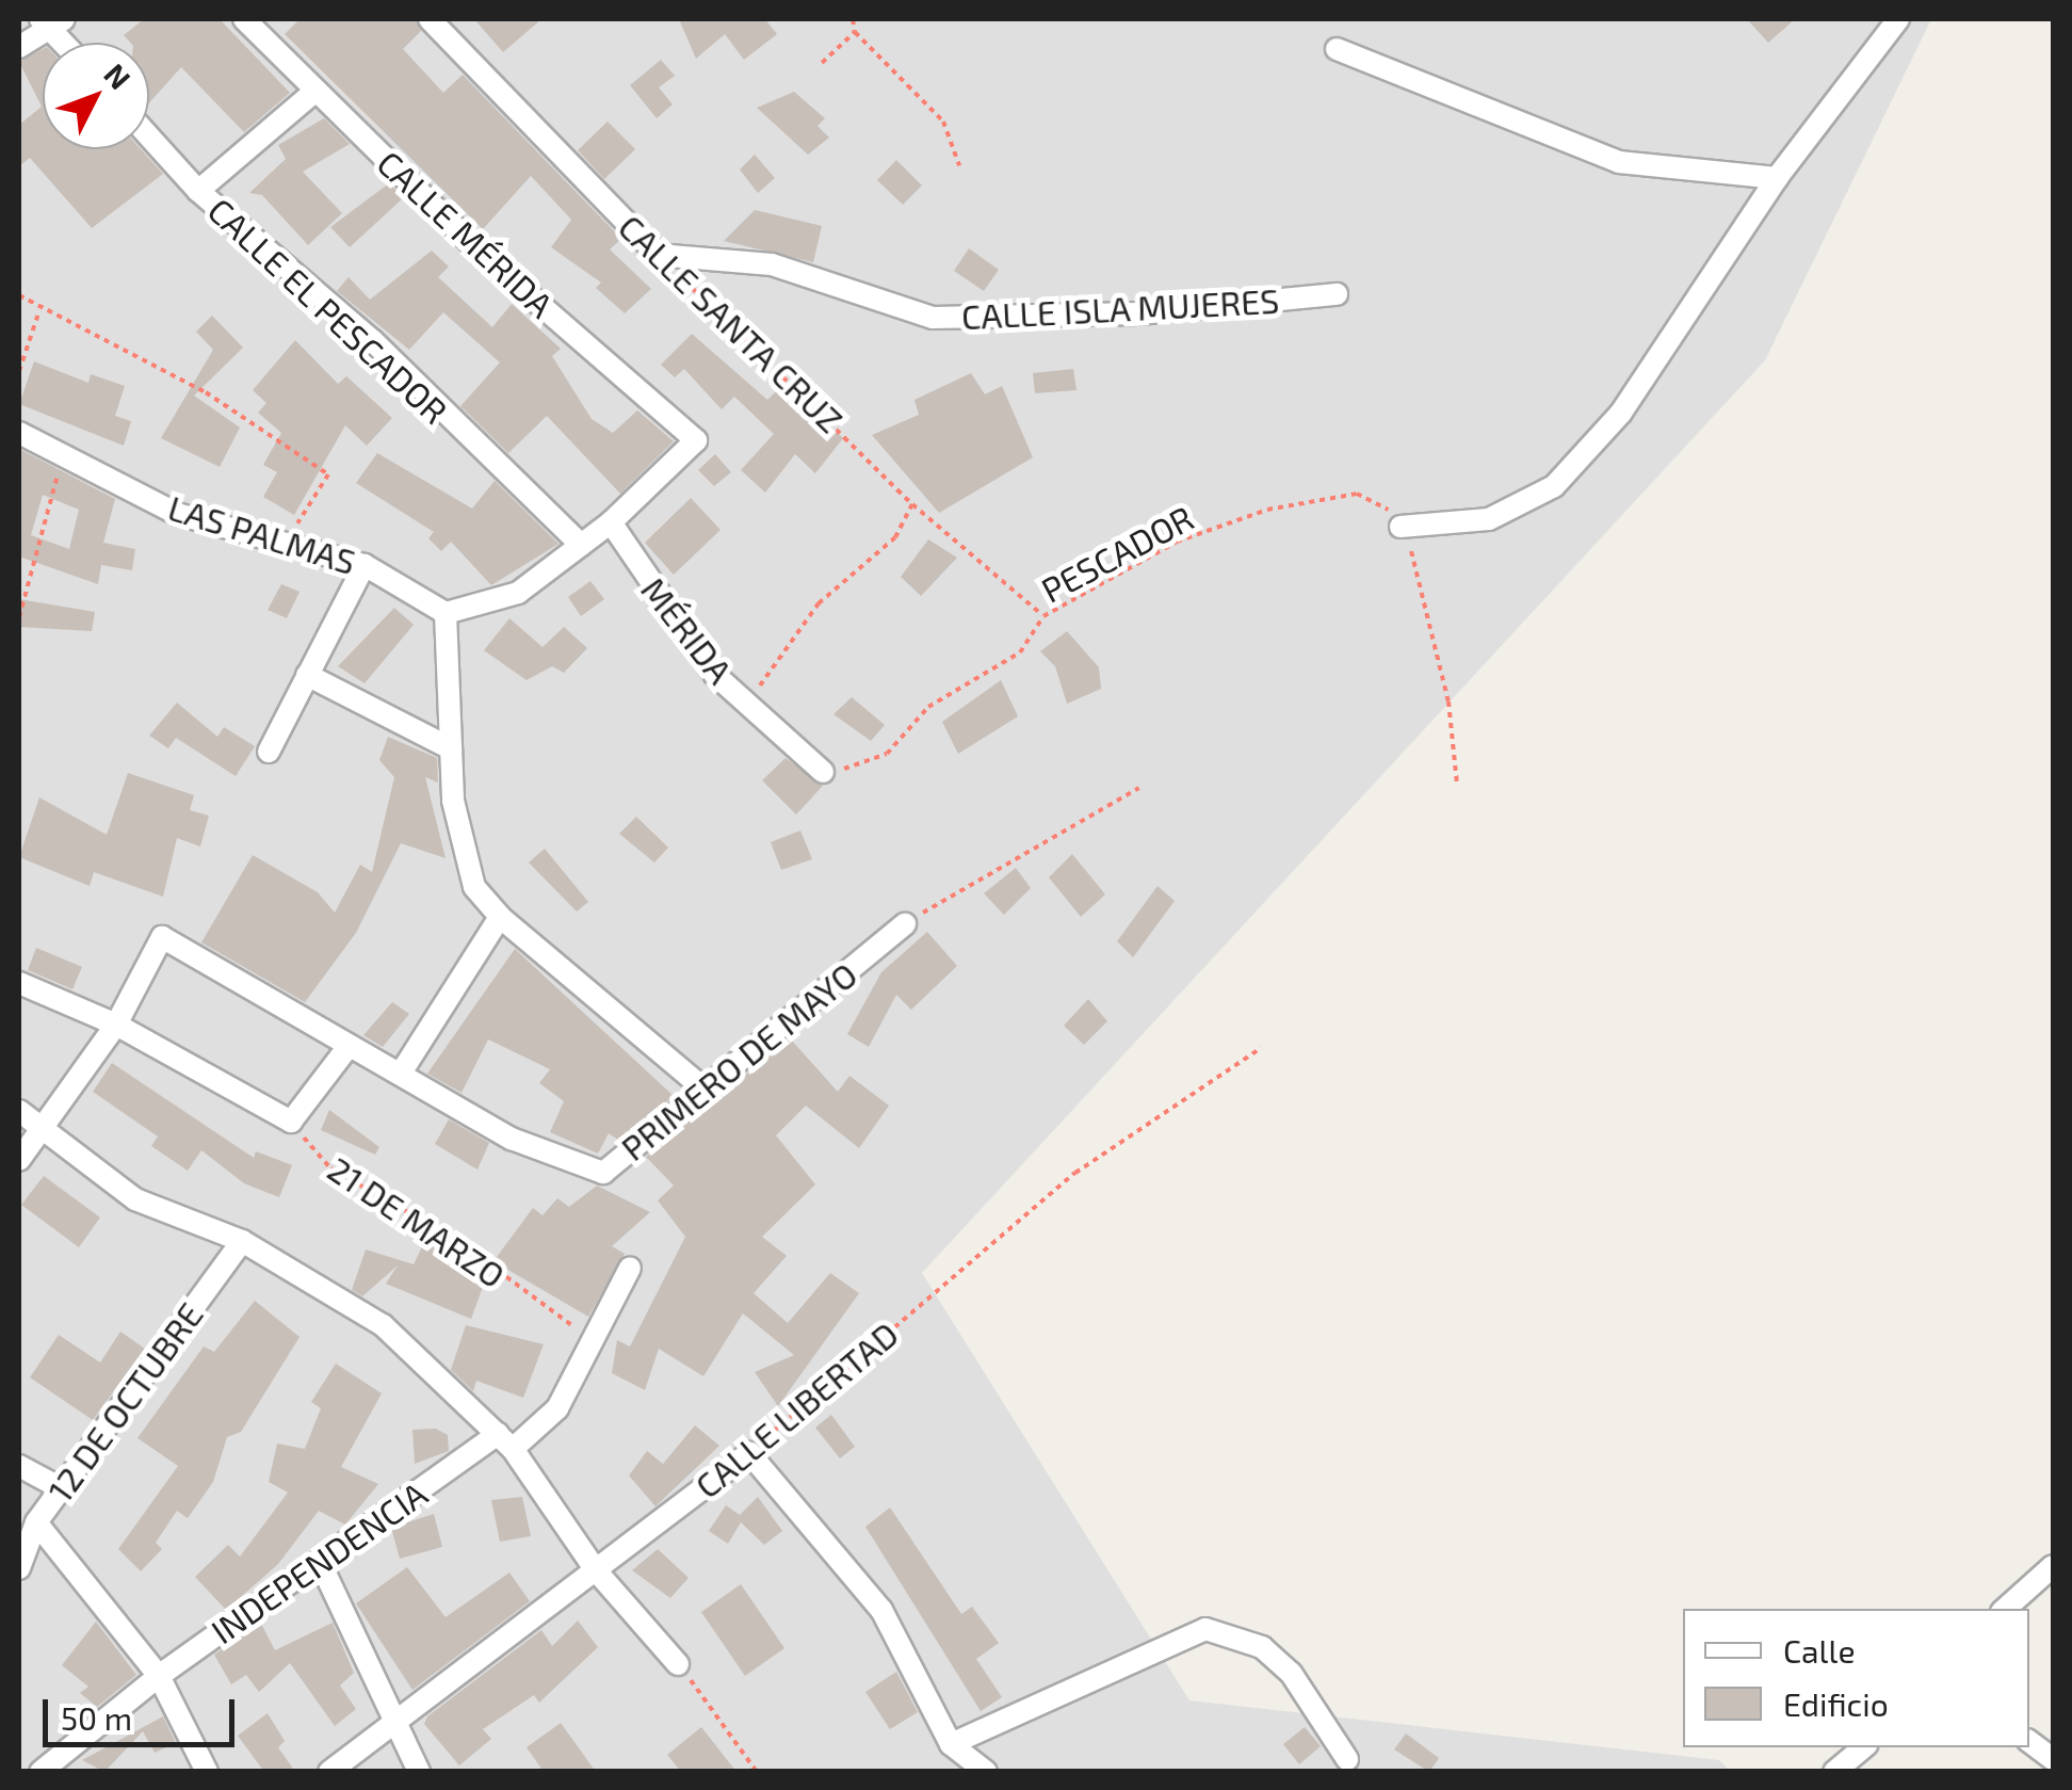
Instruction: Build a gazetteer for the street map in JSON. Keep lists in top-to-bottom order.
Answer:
{
  "streets": {
    "street": [
      "CALLE MÉRIDA",
      "CALLE ISLA MUJERES",
      "CALLE EL PESCADOR",
      "CALLE SANTA CRUZ",
      "LAS PALMAS",
      "MÉRIDA",
      "PRIMERO DE MAYO",
      "12 DE OCTUBRE",
      "CALLE LIBERTAD",
      "INDEPENDENCIA"
    ],
    "path": ["PESCADOR", "21 DE MARZO"]
  },
  "crossings": [
    ["CALLE MÉRIDA", "MÉRIDA"],
    ["CALLE ISLA MUJERES", "CALLE SANTA CRUZ"],
    ["CALLE SANTA CRUZ", "PESCADOR"],
    ["PESCADOR", "MÉRIDA"],
    ["21 DE MARZO", "INDEPENDENCIA"]
  ],
  "legend": ["Calle", "Edificio"],
  "scale_bar": "50 m",
  "north": "top right"
}
